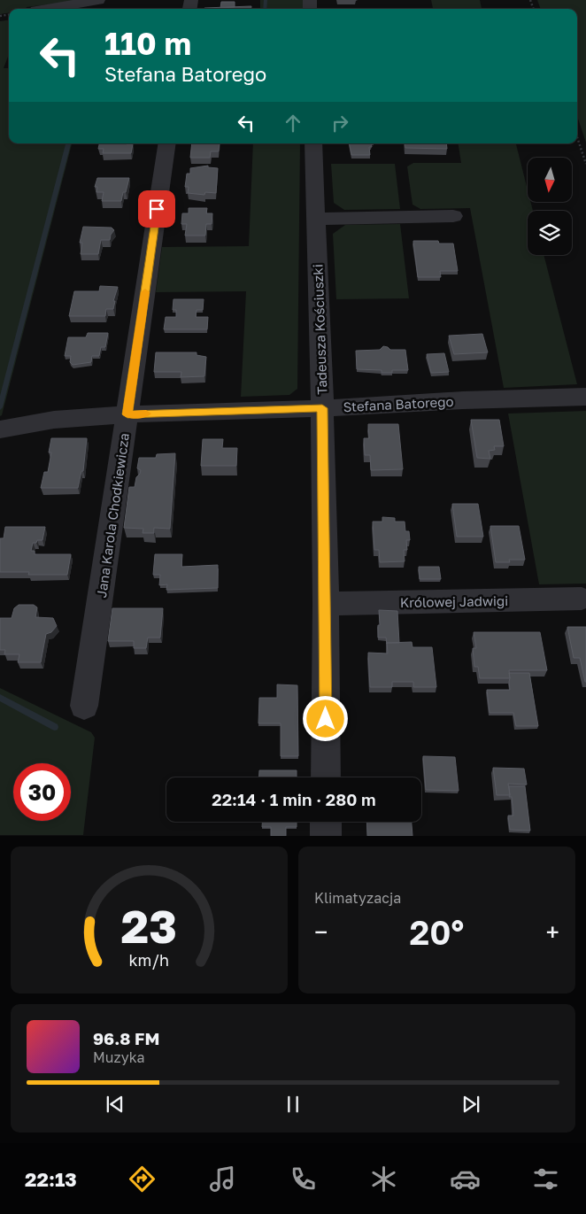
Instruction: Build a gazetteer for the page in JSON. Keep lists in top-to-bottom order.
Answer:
{
  "streets": {
    "street": [
      "Tadeusza Kościuszki",
      "Stefana Batorego",
      "Jana Karola Chodkiewicza",
      "Królowej Jadwigi"
    ]
  },
  "crossings": [
    ["Tadeusza Kościuszki", "Stefana Batorego"],
    ["Tadeusza Kościuszki", "Królowej Jadwigi"],
    ["Stefana Batorego", "Jana Karola Chodkiewicza"]
  ],
  "north": "bottom",
  "page": {
    "turn": ["110 m", "Stefana Batorego"],
    "limit": "30",
    "trip": "22:14 · 1 min · 280 m",
    "tile": "Klimatyzacja",
    "heat": ["−", "20°", "+"],
    "song": ["96.8 FM", "Muzyka"],
    "tabs": "22:13",
    "gauge": ["23", "km/h"]
  }
}
